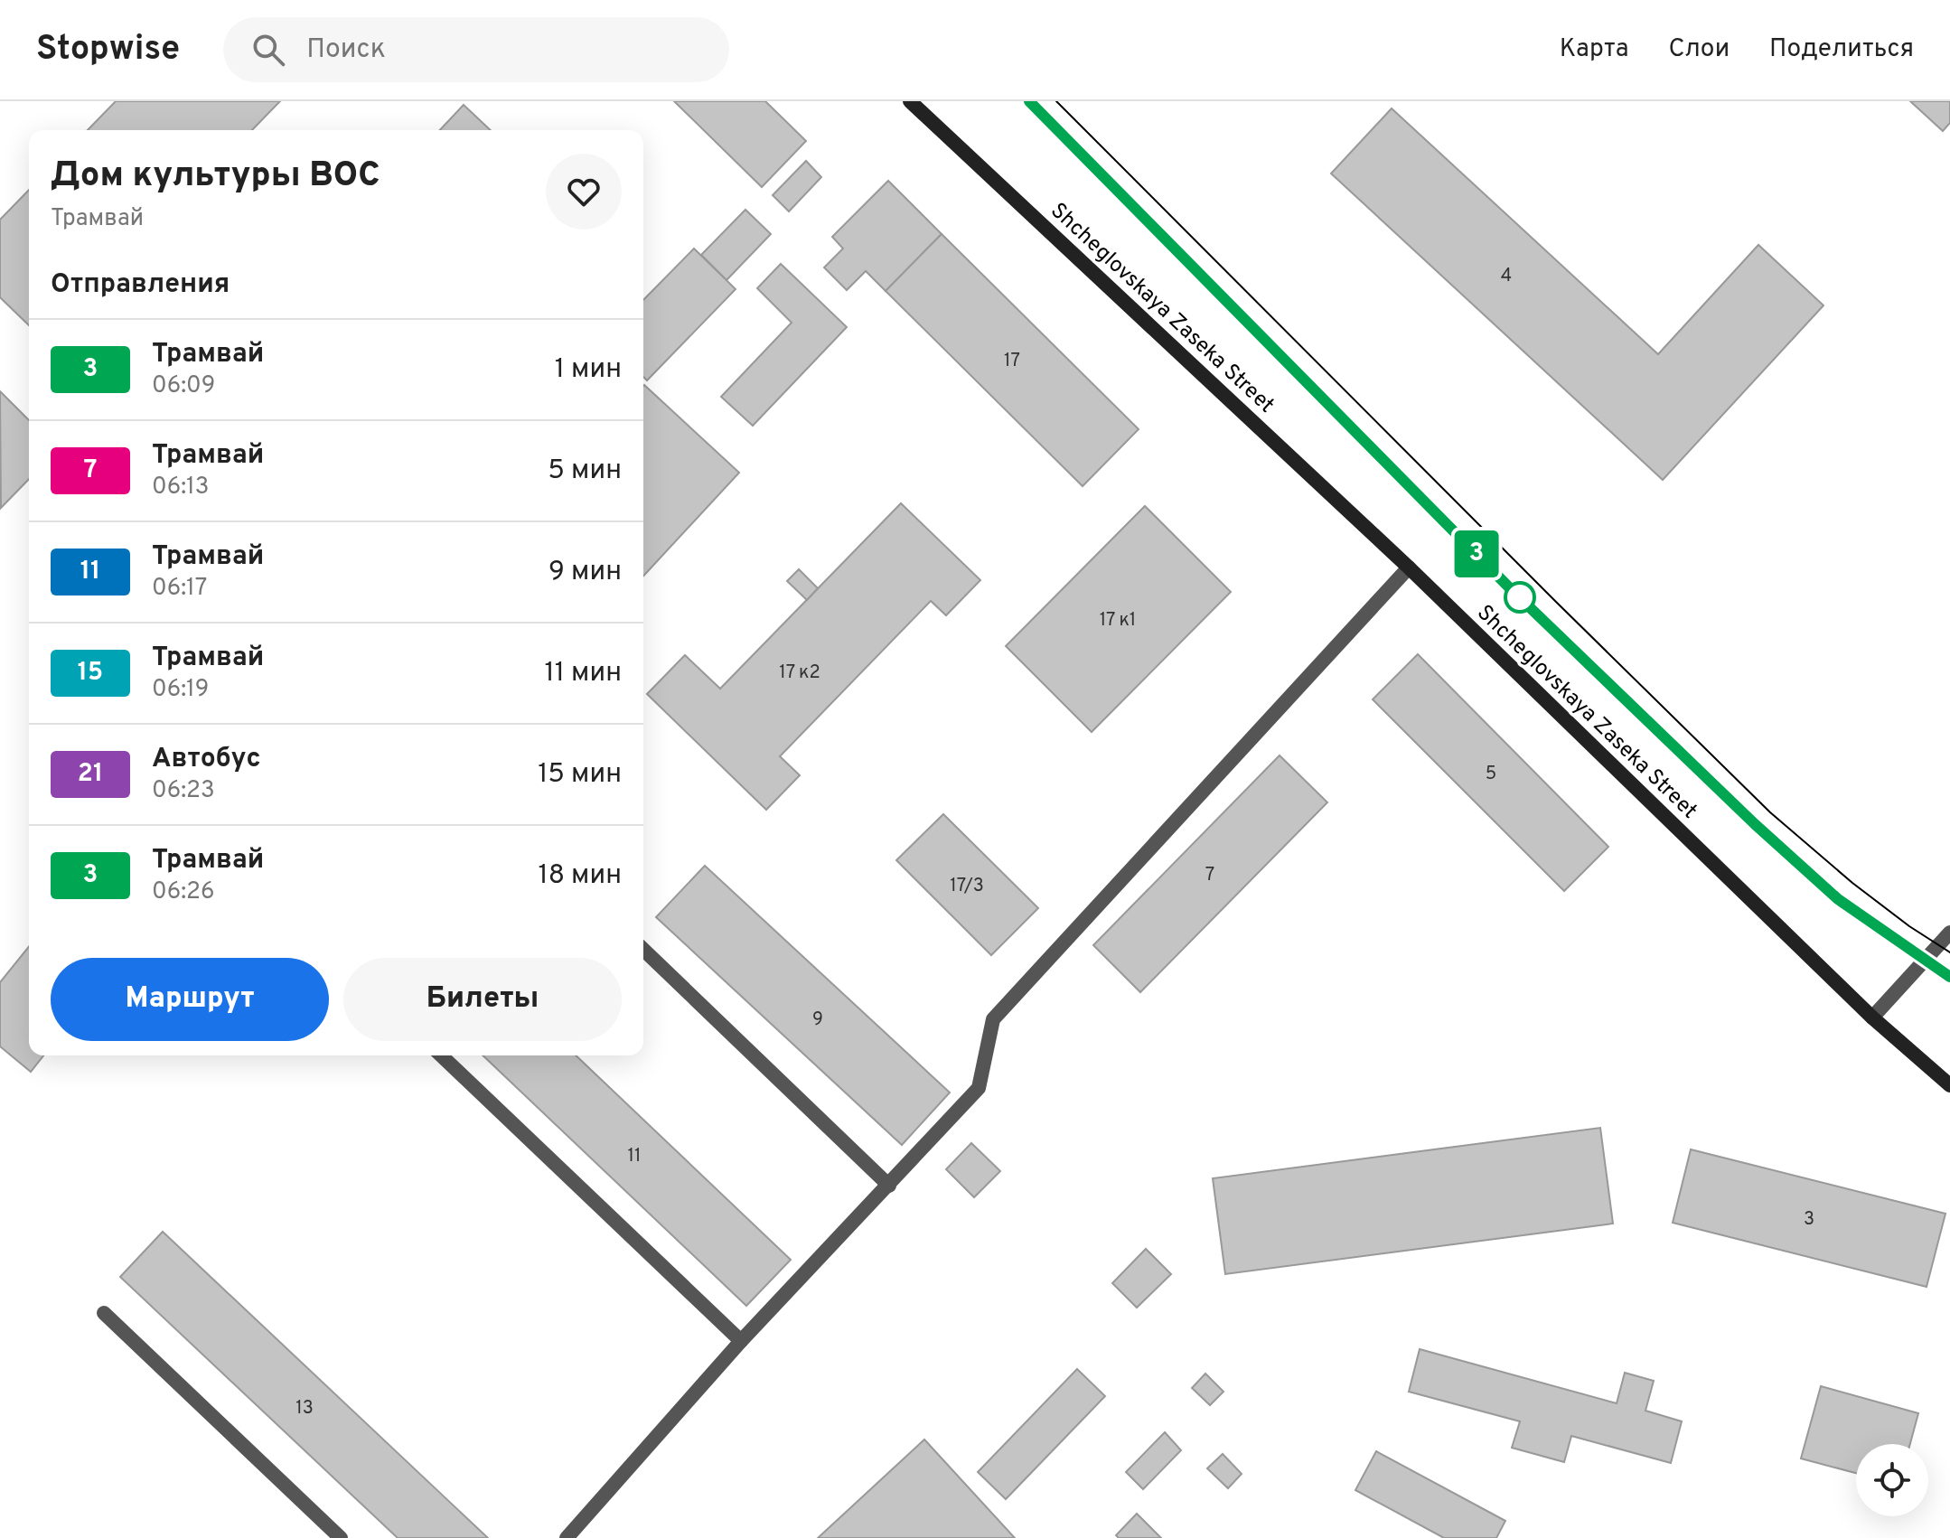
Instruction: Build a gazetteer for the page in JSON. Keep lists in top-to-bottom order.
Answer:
{
  "streets": {
    "street": ["Shcheglovskaya Zaseka Street"]
  },
  "lines": ["tram line 3"],
  "house_numbers": [
    "4",
    "17",
    "17 к1",
    "17 к2",
    "5",
    "7",
    "17/3",
    "9",
    "11",
    "3",
    "13"
  ],
  "page": {
    "header": "Stopwise",
    "search": "Поиск",
    "nav": ["Карта", "Слои", "Поделиться"],
    "on_map": "3",
    "heading": [
      ["Дом культуры ВОС", "Трамвай"],
      "Отправления"
    ],
    "list": [
      {
        "mark": "3",
        "name": "Трамвай",
        "note": "06:09",
        "value": "1 мин"
      },
      {
        "mark": "7",
        "name": "Трамвай",
        "note": "06:13",
        "value": "5 мин"
      },
      {
        "mark": "11",
        "name": "Трамвай",
        "note": "06:17",
        "value": "9 мин"
      },
      {
        "mark": "15",
        "name": "Трамвай",
        "note": "06:19",
        "value": "11 мин"
      },
      {
        "mark": "21",
        "name": "Автобус",
        "note": "06:23",
        "value": "15 мин"
      },
      {
        "mark": "3",
        "name": "Трамвай",
        "note": "06:26",
        "value": "18 мин"
      }
    ],
    "buttons": ["Маршрут", "Билеты"]
  }
}
